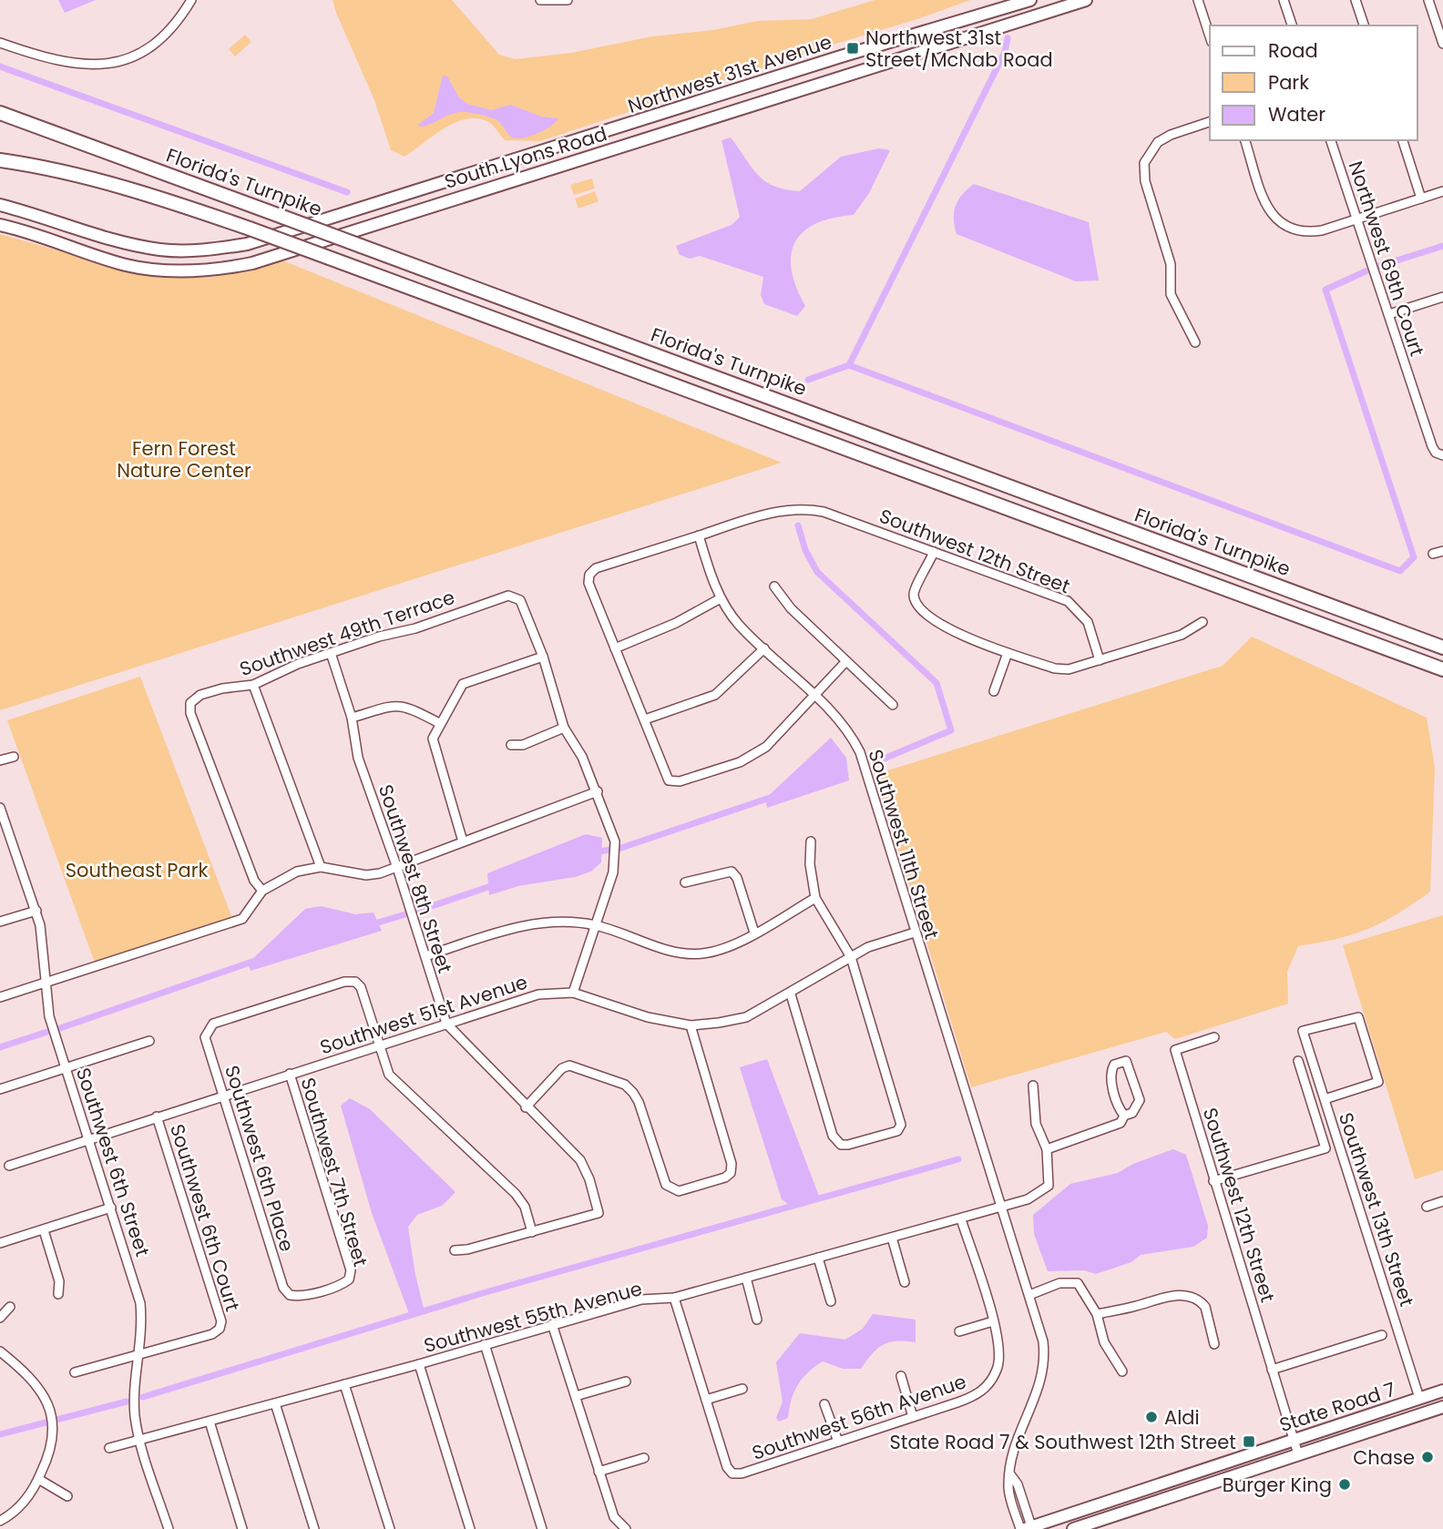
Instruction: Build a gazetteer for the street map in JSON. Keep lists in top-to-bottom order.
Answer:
{
  "streets": {
    "highway": ["Florida's Turnpike"],
    "main road": ["Northwest 31st Avenue", "South Lyons Road", "State Road 7"],
    "street": [
      "Northwest 69th Court",
      "Southwest 12th Street",
      "Southwest 49th Terrace",
      "Southwest 11th Street",
      "Southwest 8th Street",
      "Southwest 51st Avenue",
      "Southwest 6th Place",
      "Southwest 6th Street",
      "Southwest 7th Street",
      "Southwest 13th Street",
      "Southwest 6th Court",
      "Southwest 55th Avenue",
      "Southwest 56th Avenue"
    ]
  },
  "crossings": [
    ["Southwest 12th Street", "Southwest 11th Street"],
    ["Southwest 12th Street", "State Road 7"],
    ["Southwest 49th Terrace", "Southwest 8th Street"],
    ["Southwest 11th Street", "Southwest 51st Avenue"],
    ["Southwest 11th Street", "Southwest 55th Avenue"],
    ["Southwest 11th Street", "State Road 7"],
    ["Southwest 8th Street", "Southwest 51st Avenue"],
    ["Southwest 51st Avenue", "Southwest 6th Place"],
    ["Southwest 51st Avenue", "Southwest 6th Street"],
    ["Southwest 51st Avenue", "Southwest 7th Street"],
    ["Southwest 51st Avenue", "Southwest 6th Court"],
    ["Southwest 6th Place", "Southwest 7th Street"],
    ["Southwest 6th Street", "Southwest 6th Court"],
    ["Southwest 6th Street", "Southwest 55th Avenue"],
    ["Southwest 13th Street", "State Road 7"]
  ],
  "parks": ["Fern Forest Nature Center", "Southeast Park"],
  "places": {
    "transit": ["Northwest 31st Street/McNab Road", "State Road 7 & Southwest 12th Street"],
    "other": ["Aldi", "Chase", "Burger King"]
  },
  "legend": ["Road", "Park", "Water"]
}
